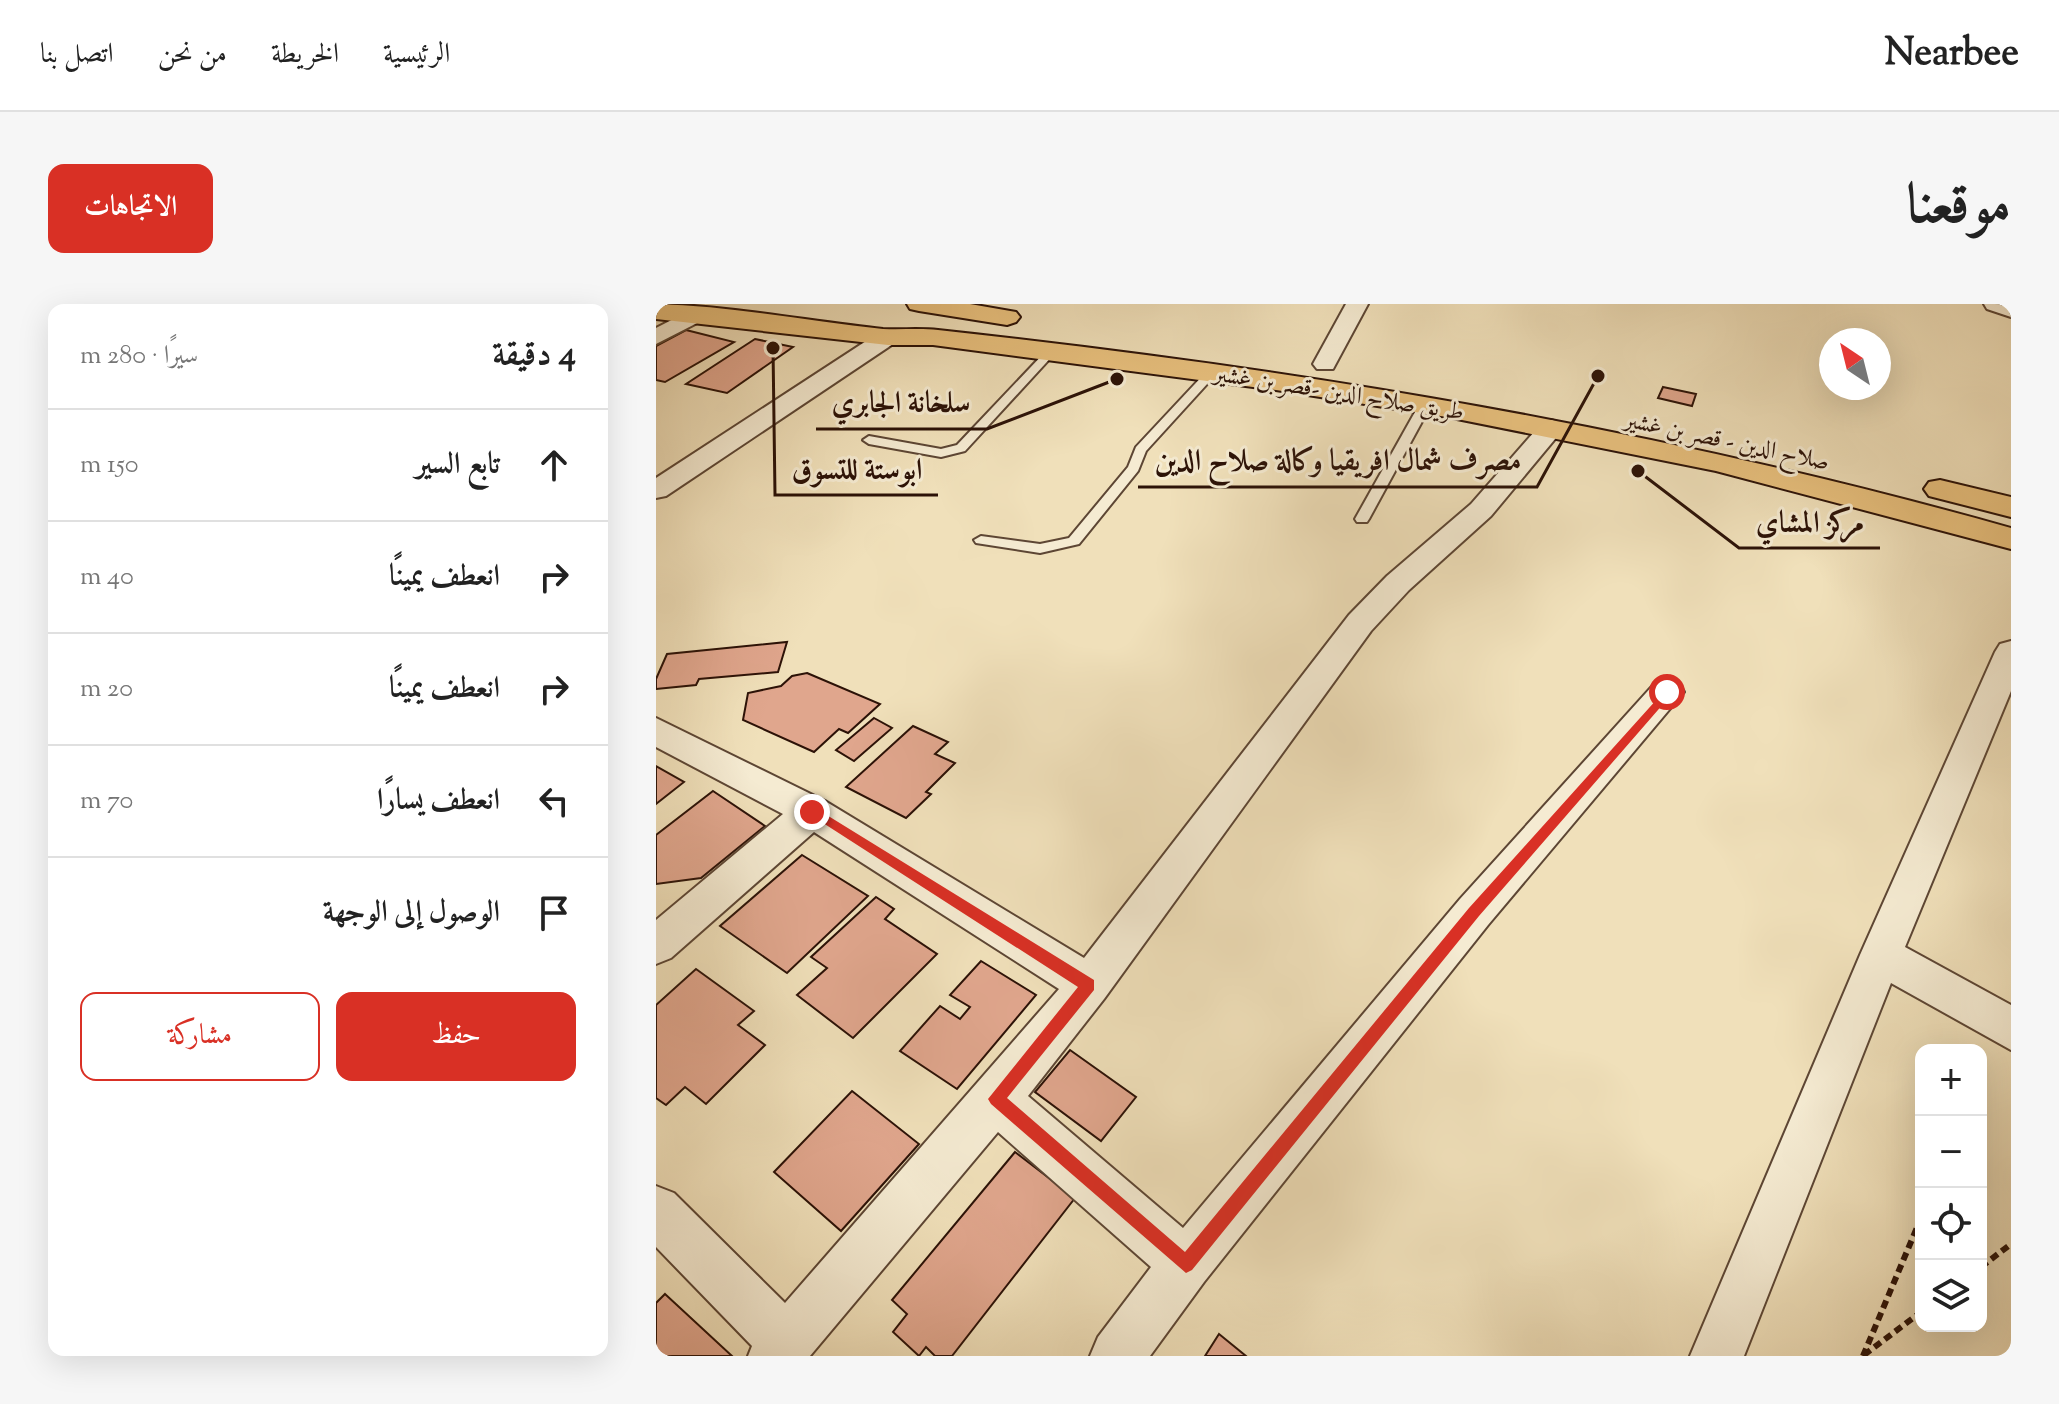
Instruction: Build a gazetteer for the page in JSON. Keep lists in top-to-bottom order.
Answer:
{
  "streets": {
    "highway": ["طريق صلاح الدين -قصر بن غشير", "صلاح الدين - قصر بن غشير"]
  },
  "places": [
    "ابوستة للتسوق",
    "مصرف شمال افريقيا وكالة صلاح الدين",
    "سلخانة الجابري",
    "مركز المشاي"
  ],
  "north": "top left",
  "page": {
    "header": "Nearbee",
    "nav": [
      "الرئيسية",
      "الخريطة",
      "من نحن",
      "اتصل بنا"
    ],
    "title": "موقعنا",
    "buttons": [
      "الاتجاهات",
      ["حفظ", "مشاركة"]
    ],
    "heading": ["4 دقيقة", "سيرًا · 280 m"],
    "list": [
      ["تابع السير", "150 m"],
      ["انعطف يمينًا", "40 m"],
      ["انعطف يمينًا", "20 m"],
      ["انعطف يسارًا", "70 m"],
      "الوصول إلى الوجهة"
    ],
    "map_buttons": ["+", "−"]
  }
}
